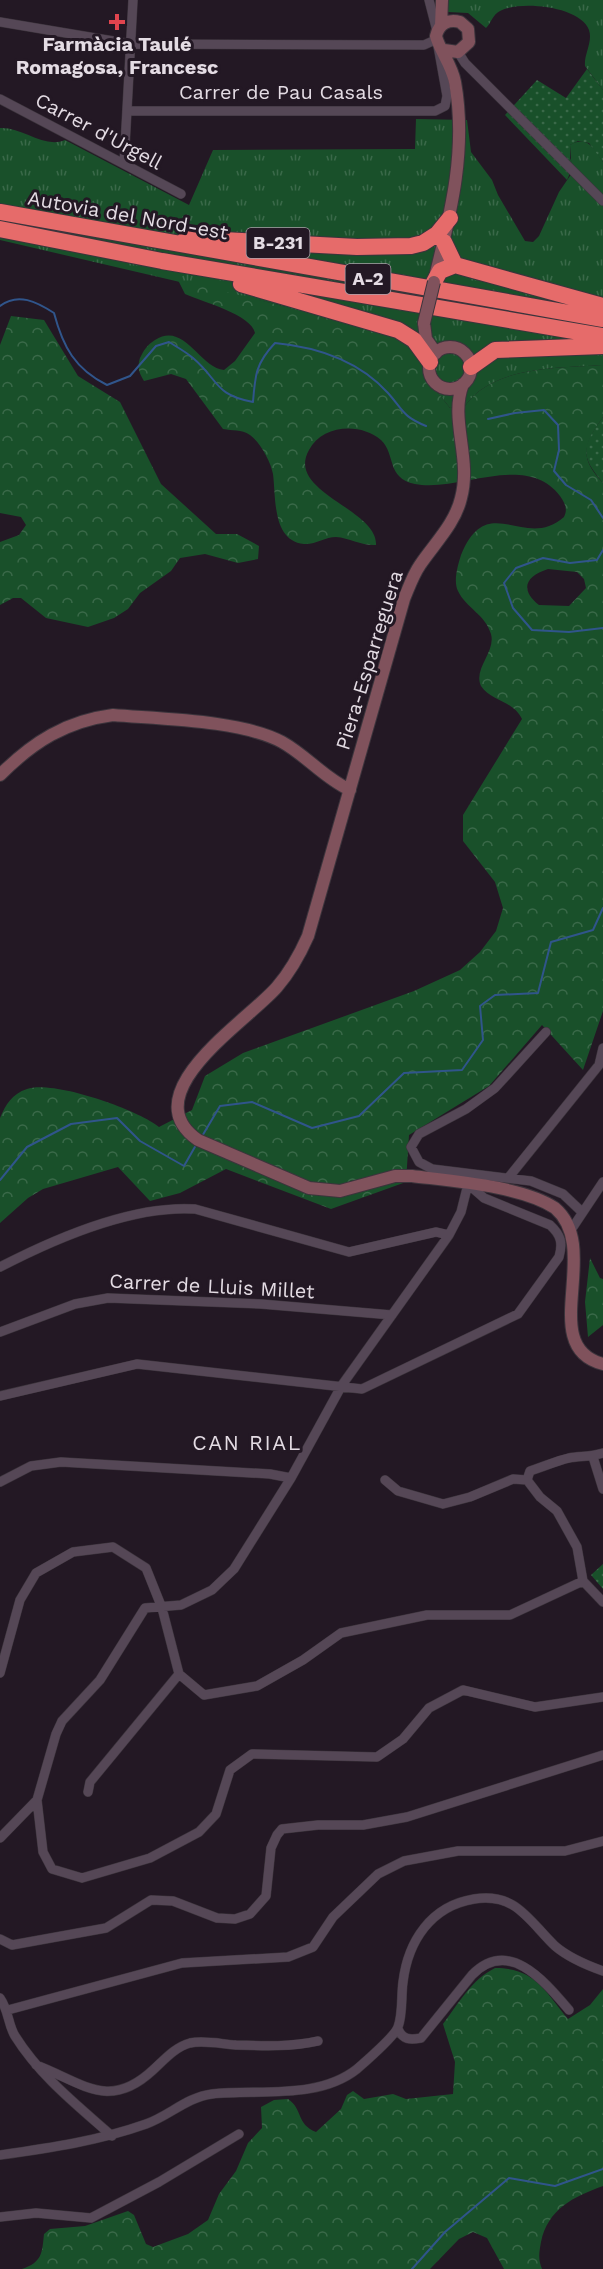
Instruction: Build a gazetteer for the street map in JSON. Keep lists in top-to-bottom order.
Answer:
{
  "streets": {
    "highway": ["Autovia del Nord-est", "B-231", "A-2"],
    "main road": ["Piera-Esparreguera"],
    "street": ["Carrer de Pau Casals", "Carrer d'Urgell", "Carrer de Lluis Millet"]
  },
  "crossings": [
    ["Carrer de Pau Casals", "Piera-Esparreguera"],
    ["Autovia del Nord-est", "B-231"]
  ],
  "districts": ["CAN RIAL"],
  "places": {
    "health": ["Farmàcia Taulé Romagosa, Francesc"]
  }
}
